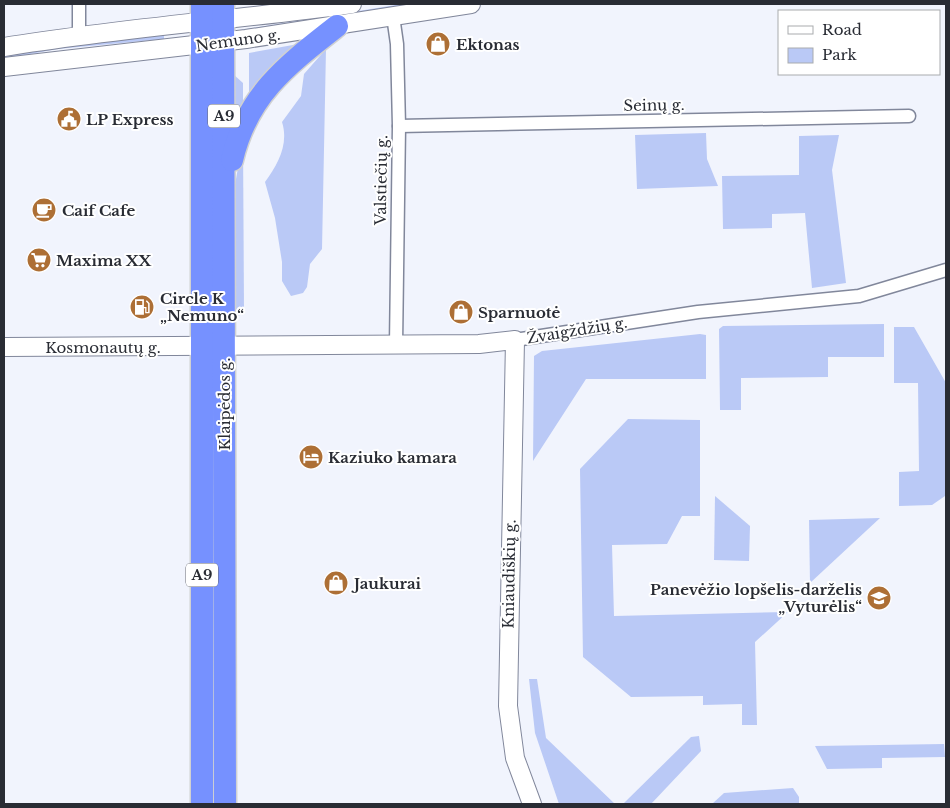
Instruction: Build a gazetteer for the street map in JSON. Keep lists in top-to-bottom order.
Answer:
{
  "streets": {
    "highway": ["A9", "Klaipėdos g."],
    "main road": [
      "Nemuno g.",
      "Žvaigždžių g.",
      "Kosmonautų g.",
      "Kniaudiškių g."
    ],
    "street": ["Seinų g.", "Valstiečių g."]
  },
  "crossings": [
    ["Nemuno g.", "Valstiečių g."],
    ["Nemuno g.", "Klaipėdos g."],
    ["Seinų g.", "Valstiečių g."],
    ["Valstiečių g.", "Žvaigždžių g."],
    ["Žvaigždžių g.", "Kosmonautų g."],
    ["Žvaigždžių g.", "Klaipėdos g."],
    ["Žvaigždžių g.", "Kniaudiškių g."],
    ["Kosmonautų g.", "Klaipėdos g."]
  ],
  "places": {
    "shop": ["Ektonas", "Sparnuotė", "Jaukurai"],
    "public building": ["LP Express"],
    "cafe": ["Caif Cafe"],
    "supermarket": ["Maxima XX"],
    "fuel station": ["Circle K „Nemuno“"],
    "hotel": ["Kaziuko kamara"],
    "school or university": ["Panevėžio lopšelis-darželis „Vyturėlis“"]
  },
  "legend": ["Road", "Park"]
}
